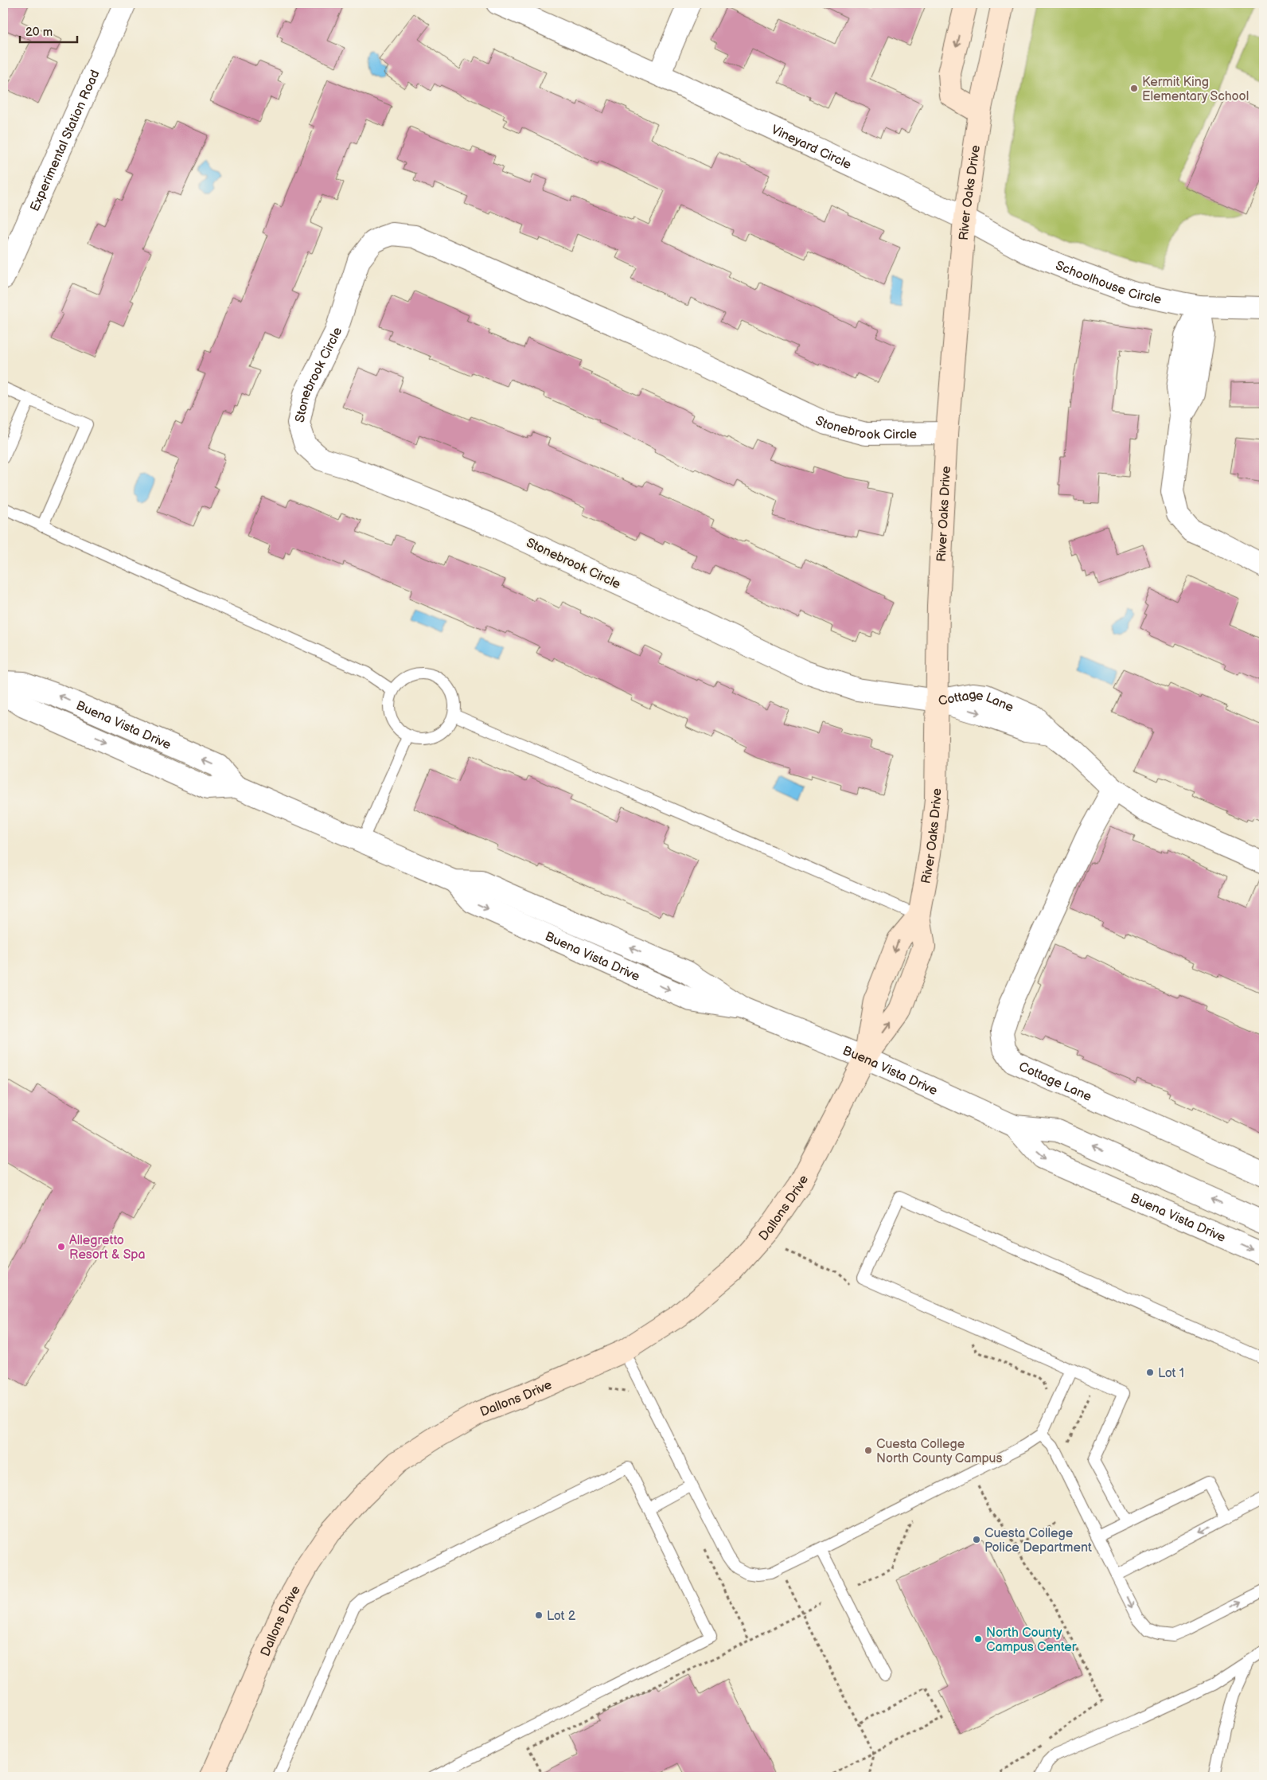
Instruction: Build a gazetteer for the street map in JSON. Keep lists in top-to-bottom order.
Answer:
{
  "streets": {
    "street": [
      "Experimental Station Road",
      "Vineyard Circle",
      "River Oaks Drive",
      "Schoolhouse Circle",
      "Stonebrook Circle",
      "Cottage Lane",
      "Buena Vista Drive",
      "Dallons Drive"
    ]
  },
  "crossings": [
    ["Vineyard Circle", "River Oaks Drive"],
    ["Vineyard Circle", "Schoolhouse Circle"],
    ["River Oaks Drive", "Schoolhouse Circle"],
    ["River Oaks Drive", "Stonebrook Circle"],
    ["River Oaks Drive", "Cottage Lane"],
    ["River Oaks Drive", "Buena Vista Drive"],
    ["River Oaks Drive", "Dallons Drive"],
    ["Stonebrook Circle", "Cottage Lane"],
    ["Buena Vista Drive", "Dallons Drive"]
  ],
  "places": [
    "Kermit King Elementary School",
    "Allegretto Resort & Spa",
    "Lot 1",
    "Cuesta College North County Campus",
    "Cuesta College Police Department",
    "Lot 2",
    "North County Campus Center"
  ],
  "scale_bar": "20 m"
}
